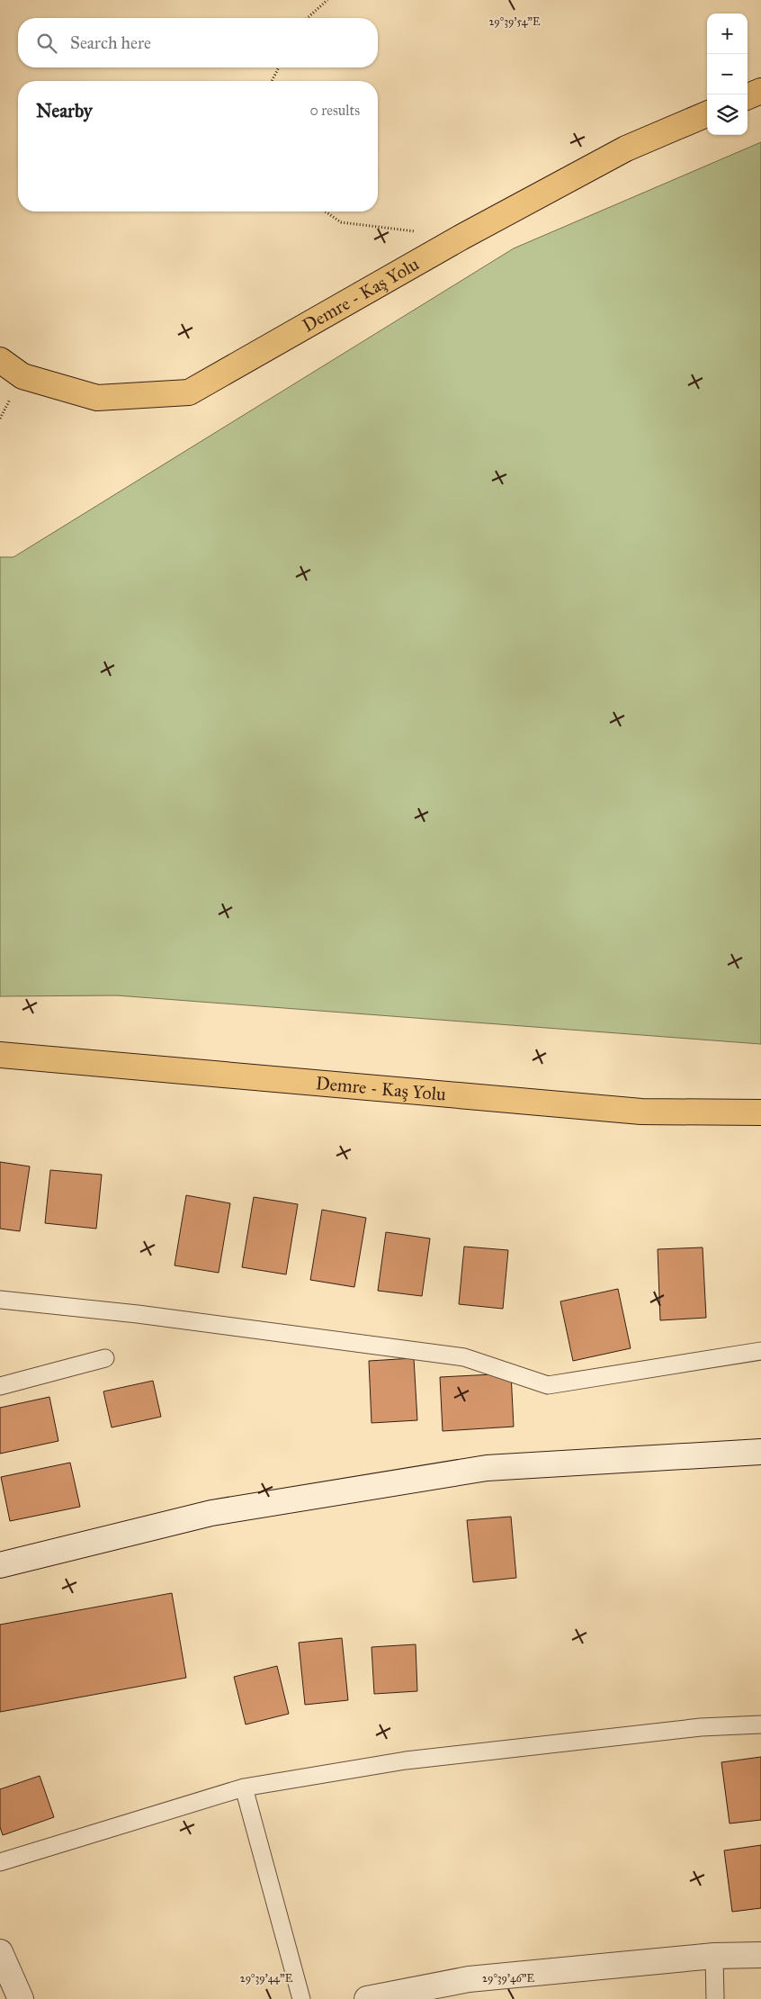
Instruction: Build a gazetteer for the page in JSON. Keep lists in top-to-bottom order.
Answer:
{
  "streets": {
    "highway": ["Demre - Kaş Yolu"]
  },
  "page": {
    "map_buttons": ["+", "−"],
    "search": "Search here",
    "heading": ["Nearby", "0 results"]
  },
  "coordinates": ["29°39'54\"E", "29°39'44\"E", "29°39'46\"E"]
}
